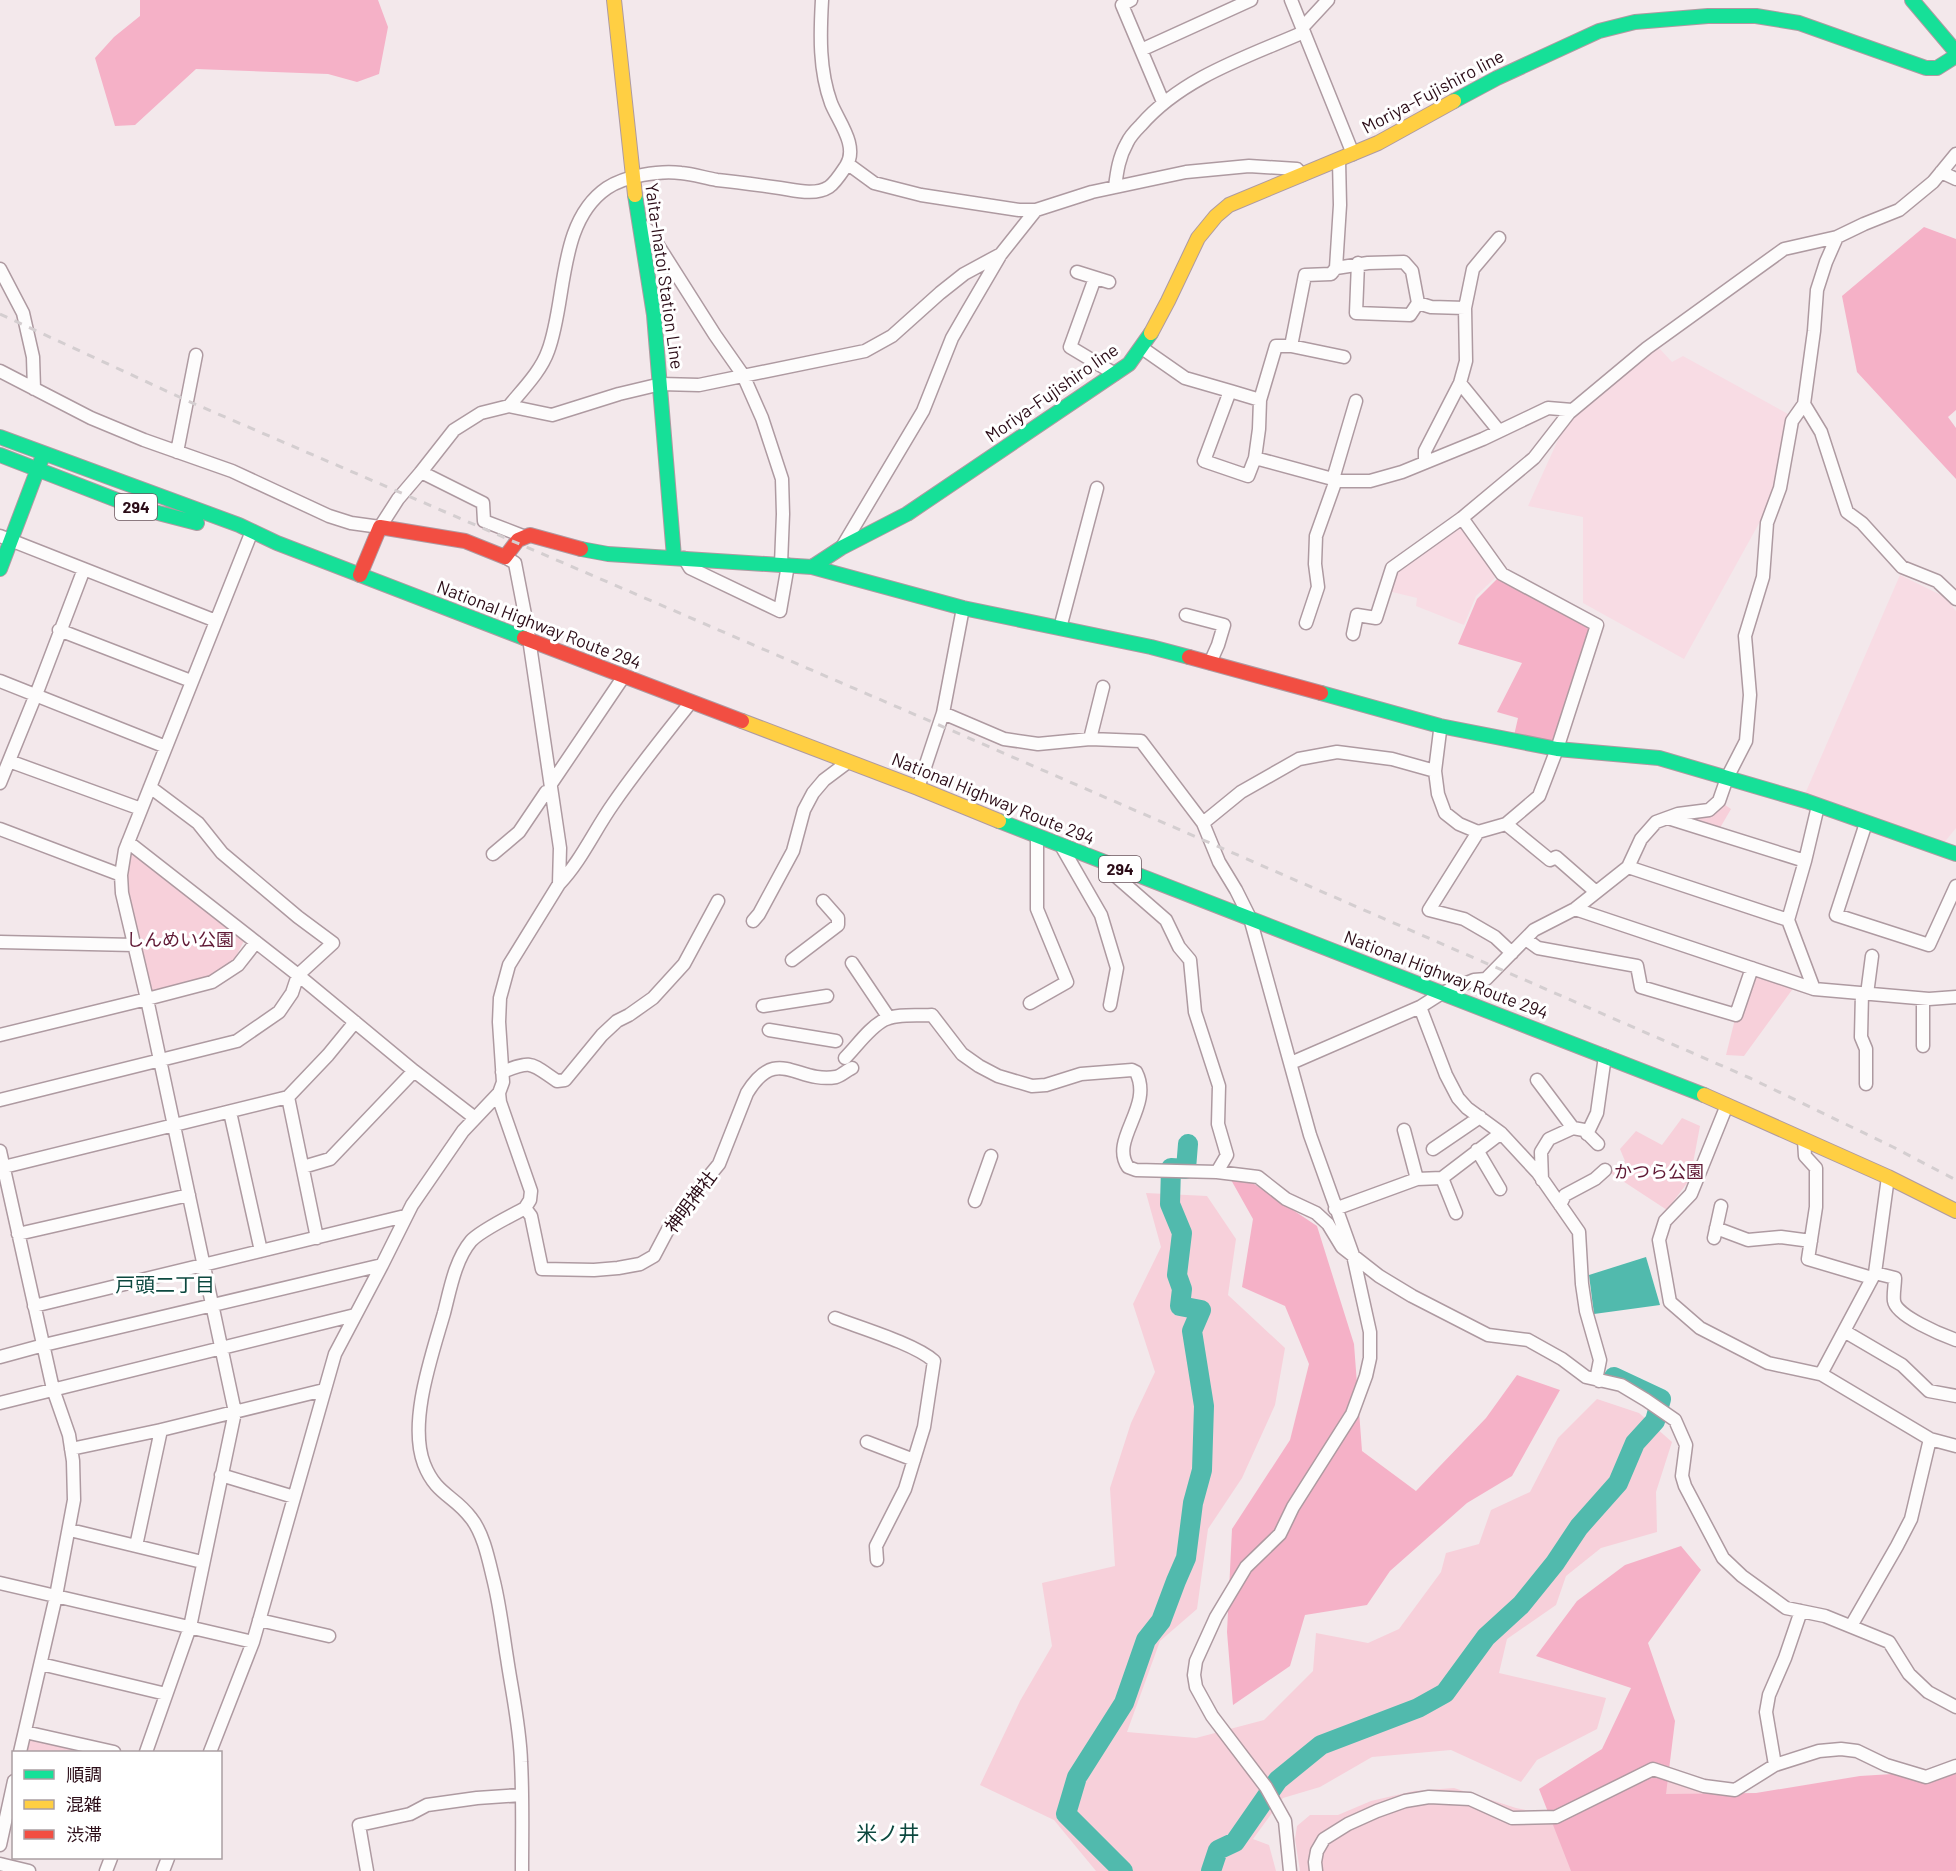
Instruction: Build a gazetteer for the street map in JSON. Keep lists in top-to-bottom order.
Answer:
{
  "streets": {
    "main road": [
      "Moriya-Fujishiro line",
      "Yaita-Inatoi Station Line",
      "294",
      "National Highway Route 294"
    ],
    "street": ["神明神社"]
  },
  "districts": ["戸頭二丁目", "米ノ井"],
  "parks": ["しんめい公園", "かつら公園"],
  "legend": ["順調", "混雑", "渋滞"]
}
